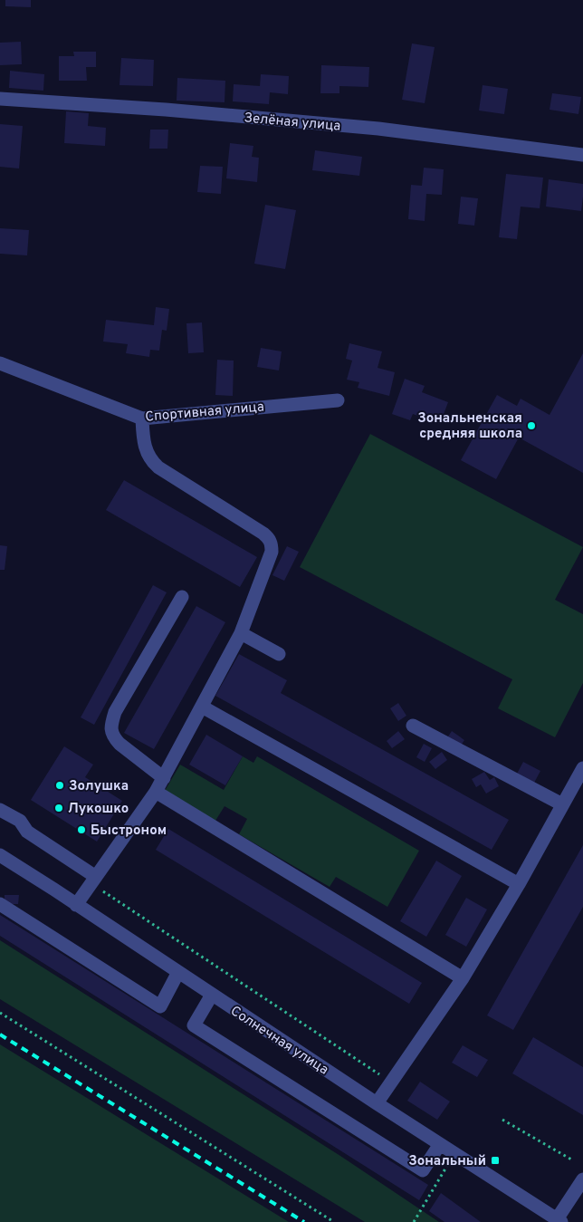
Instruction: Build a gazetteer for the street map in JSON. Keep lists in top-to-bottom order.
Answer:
{
  "streets": {
    "street": ["Зелёная улица", "Спортивная улица", "Солнечная улица"]
  },
  "places": {
    "other": [
      "Зональненская средняя школа",
      "Золушка",
      "Лукошко",
      "Быстроном"
    ],
    "transit": ["Зональный"]
  }
}
